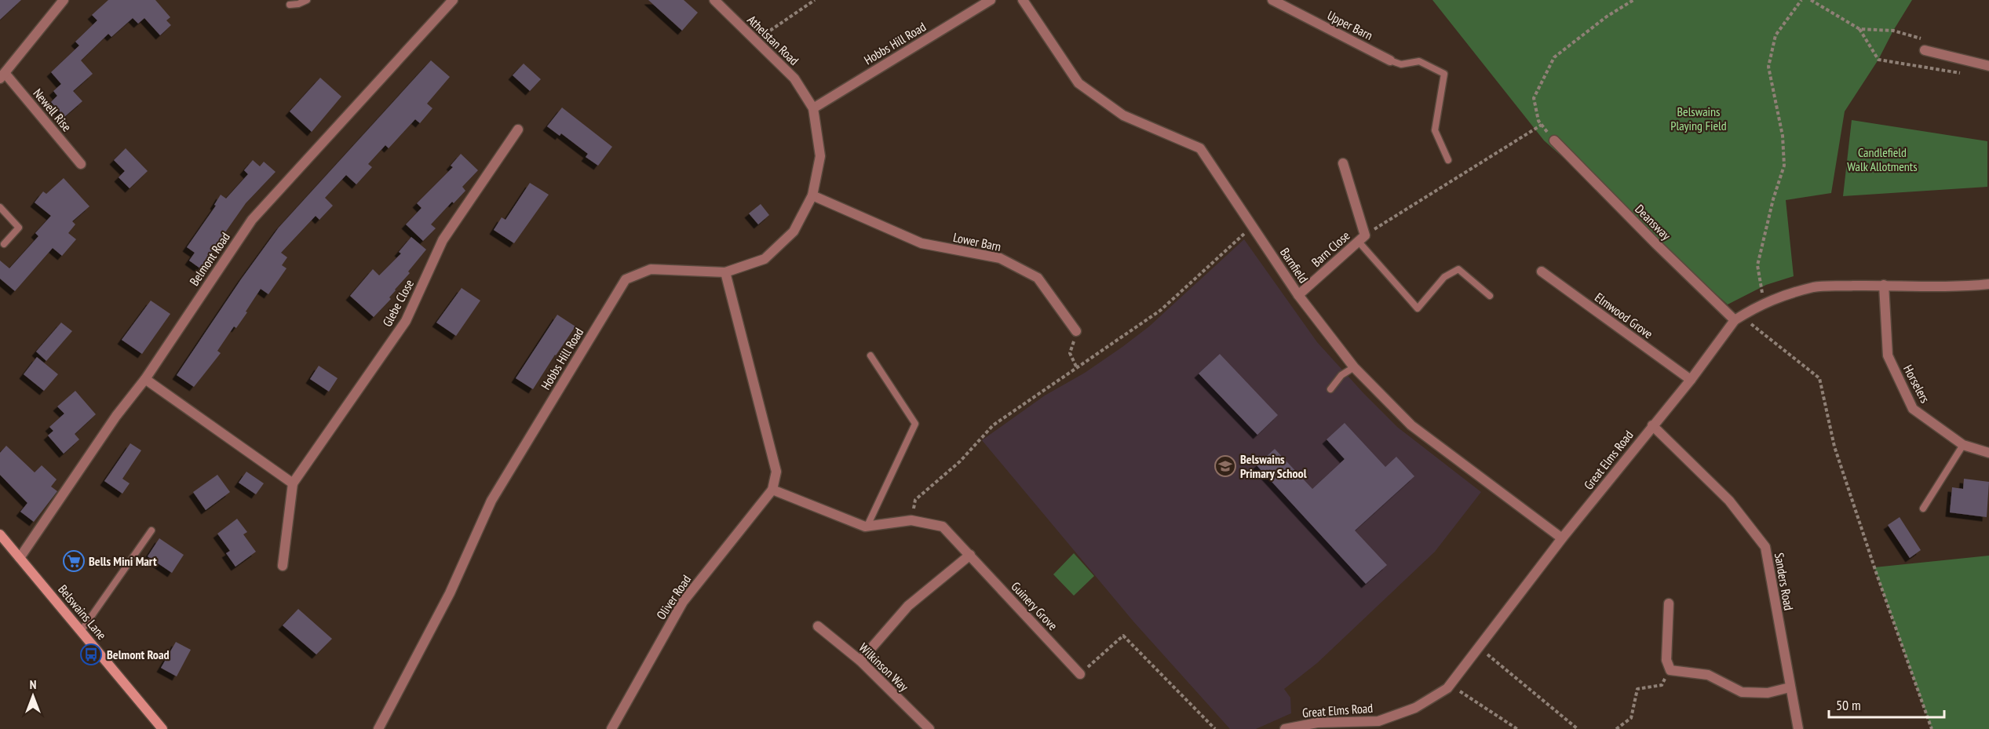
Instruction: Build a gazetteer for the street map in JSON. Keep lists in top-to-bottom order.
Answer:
{
  "streets": {
    "street": [
      "Upper Barn",
      "Athelstan Road",
      "Hobbs Hill Road",
      "Newell Rise",
      "Deansway",
      "Lower Barn",
      "Barn Close",
      "Belmont Road",
      "Barnfield",
      "Glebe Close",
      "Elmwood Grove",
      "Horselers",
      "Great Elms Road",
      "Sanders Road",
      "Oliver Road",
      "Guinery Grove",
      "Belswains Lane",
      "Wilkinson Way"
    ]
  },
  "crossings": [
    ["Athelstan Road", "Hobbs Hill Road"],
    ["Hobbs Hill Road", "Lower Barn"],
    ["Deansway", "Great Elms Road"],
    ["Barn Close", "Barnfield"],
    ["Belmont Road", "Belswains Lane"],
    ["Barnfield", "Great Elms Road"],
    ["Elmwood Grove", "Great Elms Road"],
    ["Horselers", "Great Elms Road"],
    ["Great Elms Road", "Sanders Road"]
  ],
  "parks": ["Belswains Playing Field", "Candlefield Walk Allotments"],
  "places": {
    "school or university": ["Belswains Primary School"],
    "supermarket": ["Bells Mini Mart"],
    "bus stop": ["Belmont Road"]
  },
  "scale_bar": "50 m",
  "north": "top"
}
